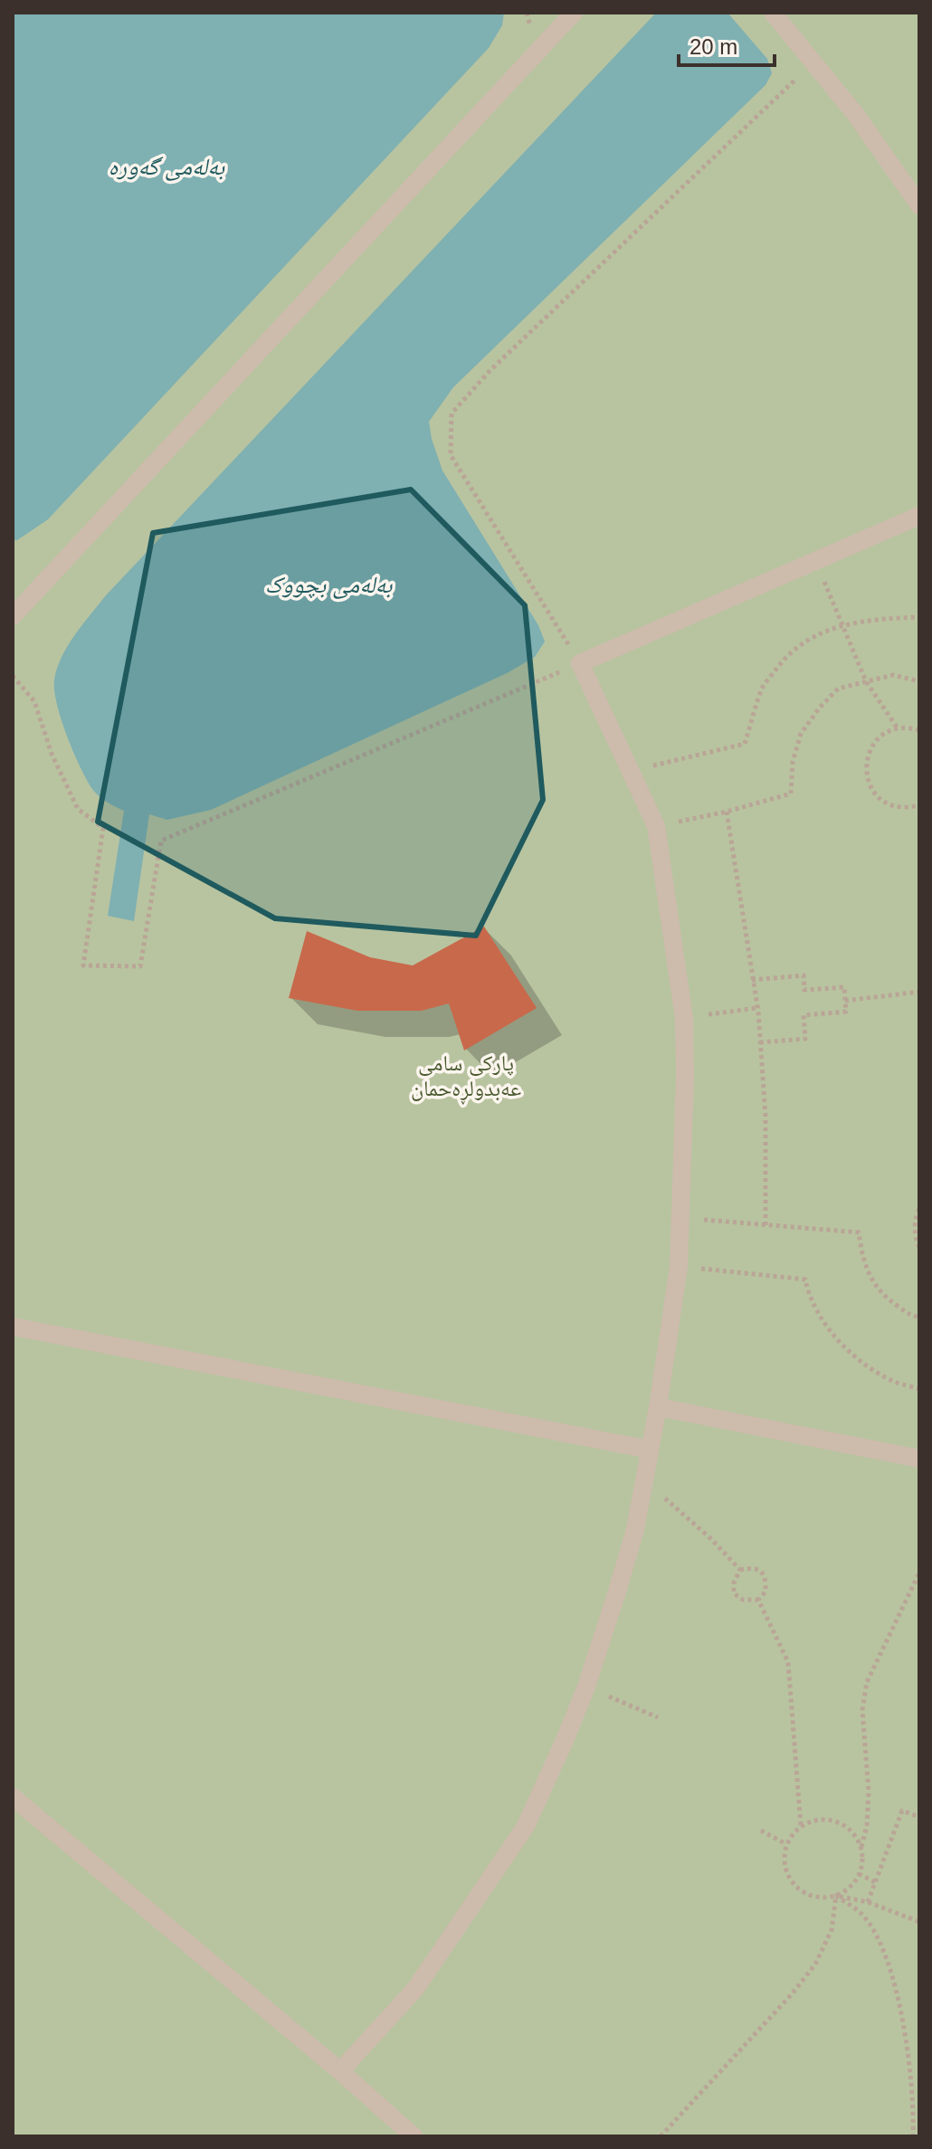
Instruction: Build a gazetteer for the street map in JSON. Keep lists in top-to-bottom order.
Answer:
{
  "water": ["بەلەمی گەورە", "بەلەمی بچووک"],
  "parks": ["پارکی سامی عەبدولڕەحمان"],
  "scale_bar": "20 m"
}
